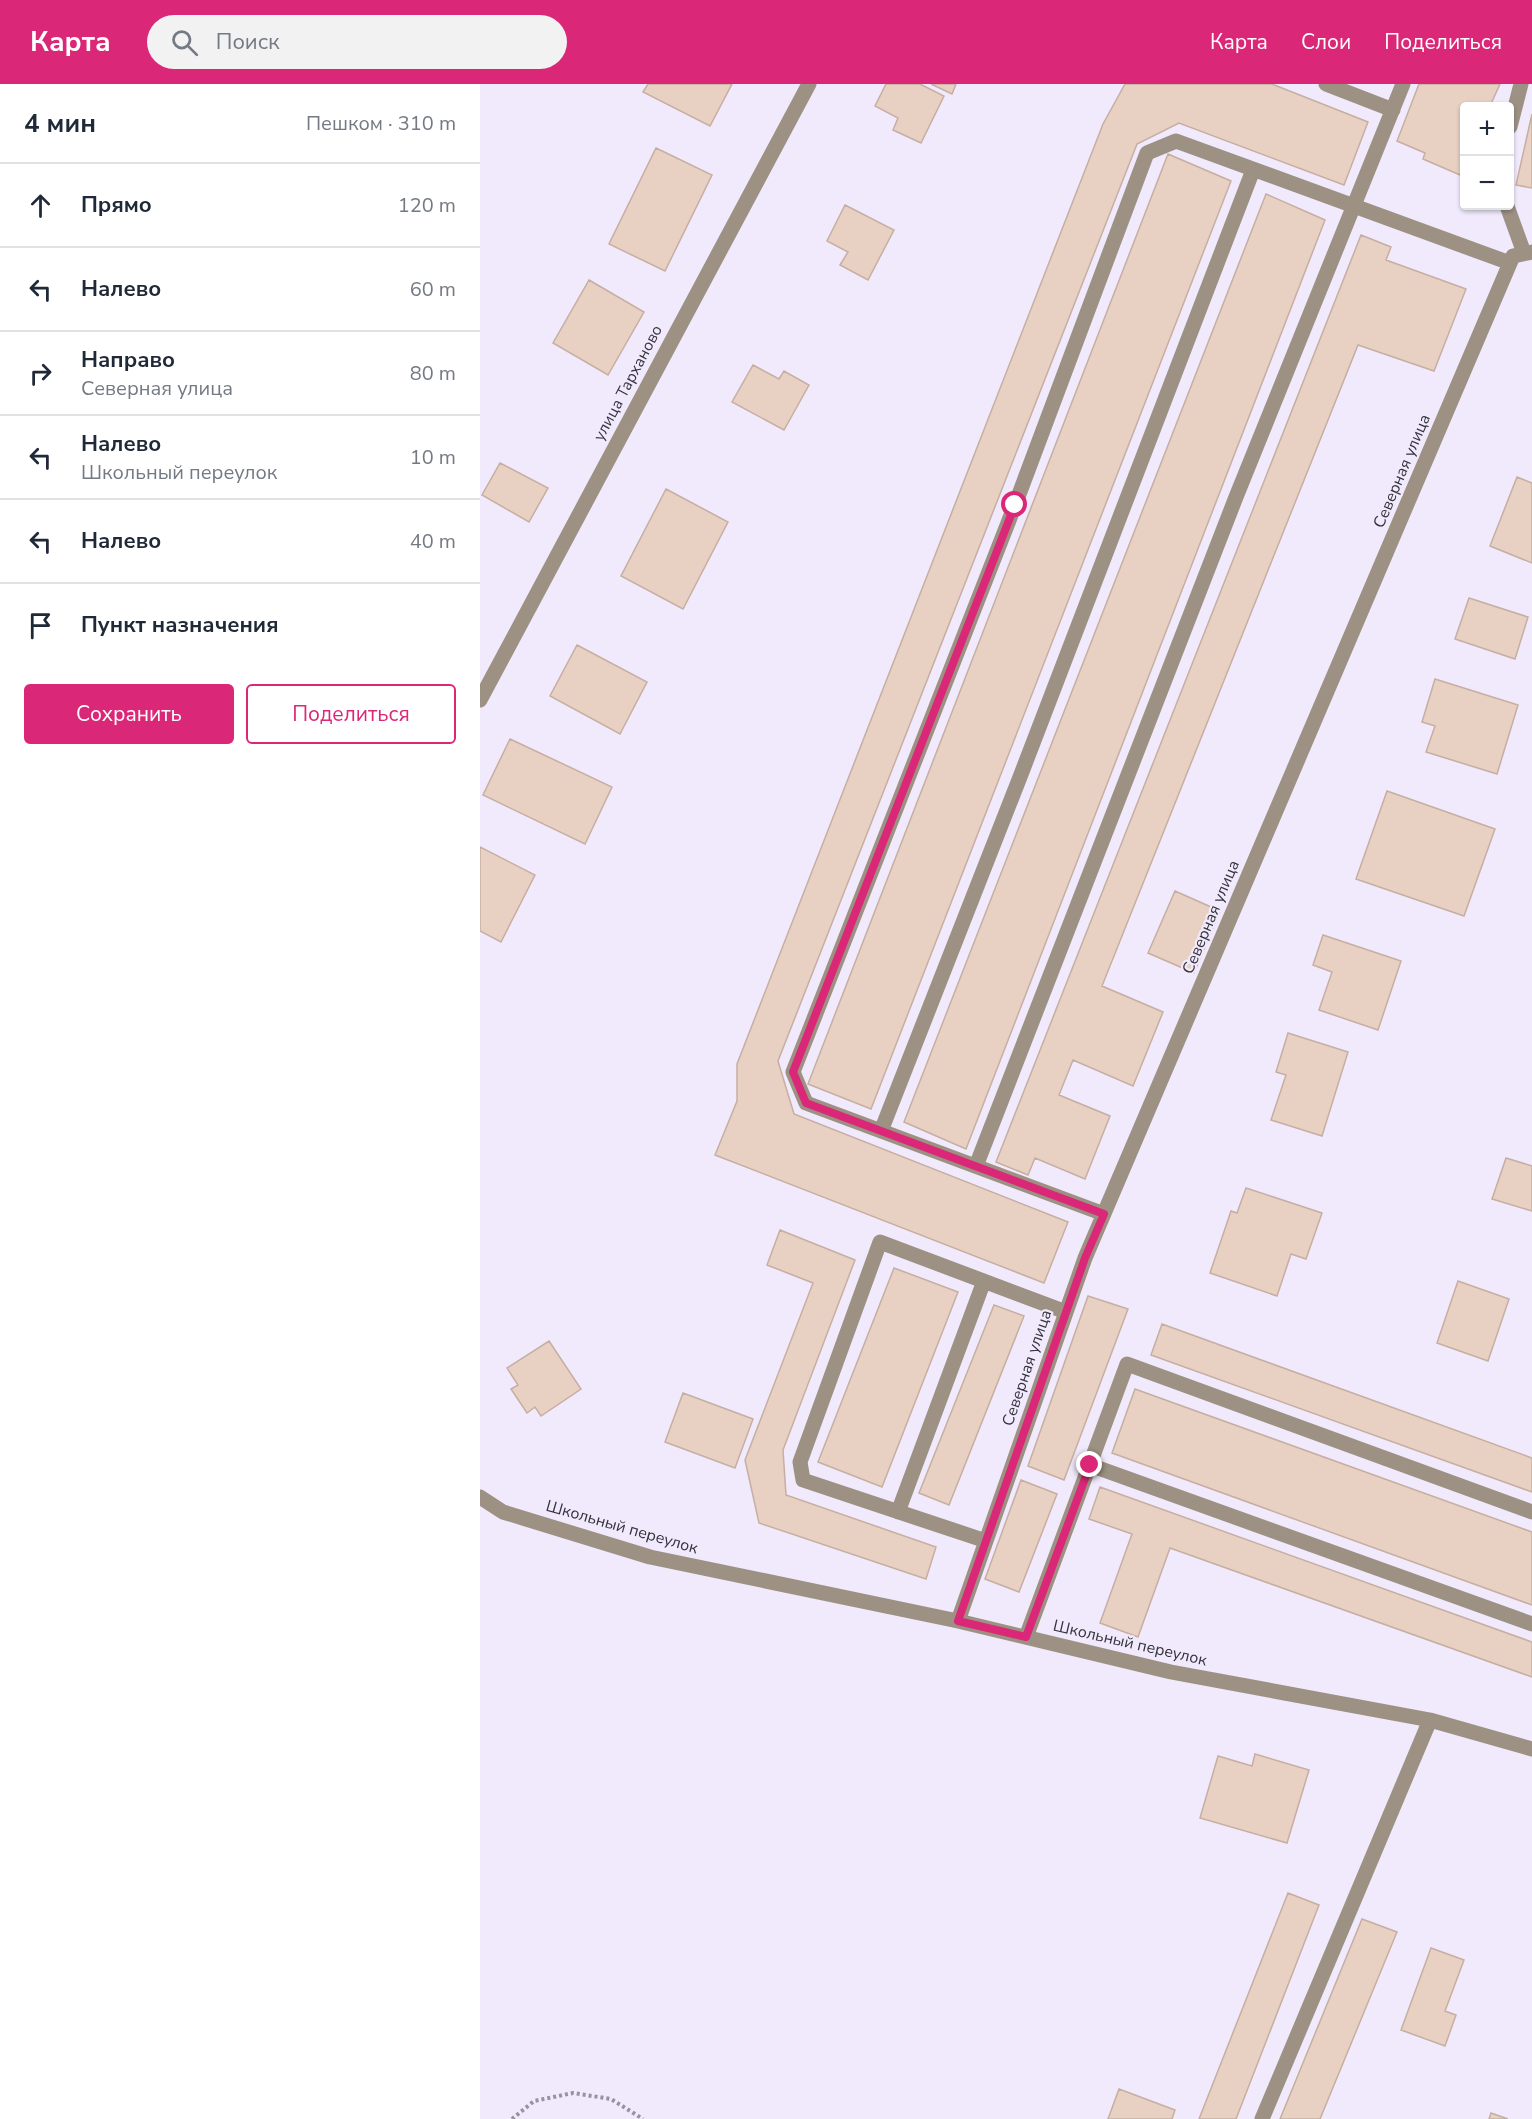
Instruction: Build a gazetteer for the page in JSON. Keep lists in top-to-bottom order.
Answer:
{
  "streets": {
    "street": ["улица Тарханово", "Северная улица", "Школьный переулок"]
  },
  "crossings": [
    ["Северная улица", "Школьный переулок"]
  ],
  "page": {
    "header": "Карта",
    "search": "Поиск",
    "nav": ["Карта", "Слои", "Поделиться"],
    "heading": ["4 мин", "Пешком · 310 m"],
    "map_buttons": ["+", "−"],
    "list": [
      ["Прямо", "120 m"],
      ["Налево", "60 m"],
      ["Направо", "Северная улица", "80 m"],
      ["Налево", "Школьный переулок", "10 m"],
      ["Налево", "40 m"],
      "Пункт назначения"
    ],
    "buttons": ["Сохранить", "Поделиться"]
  }
}
